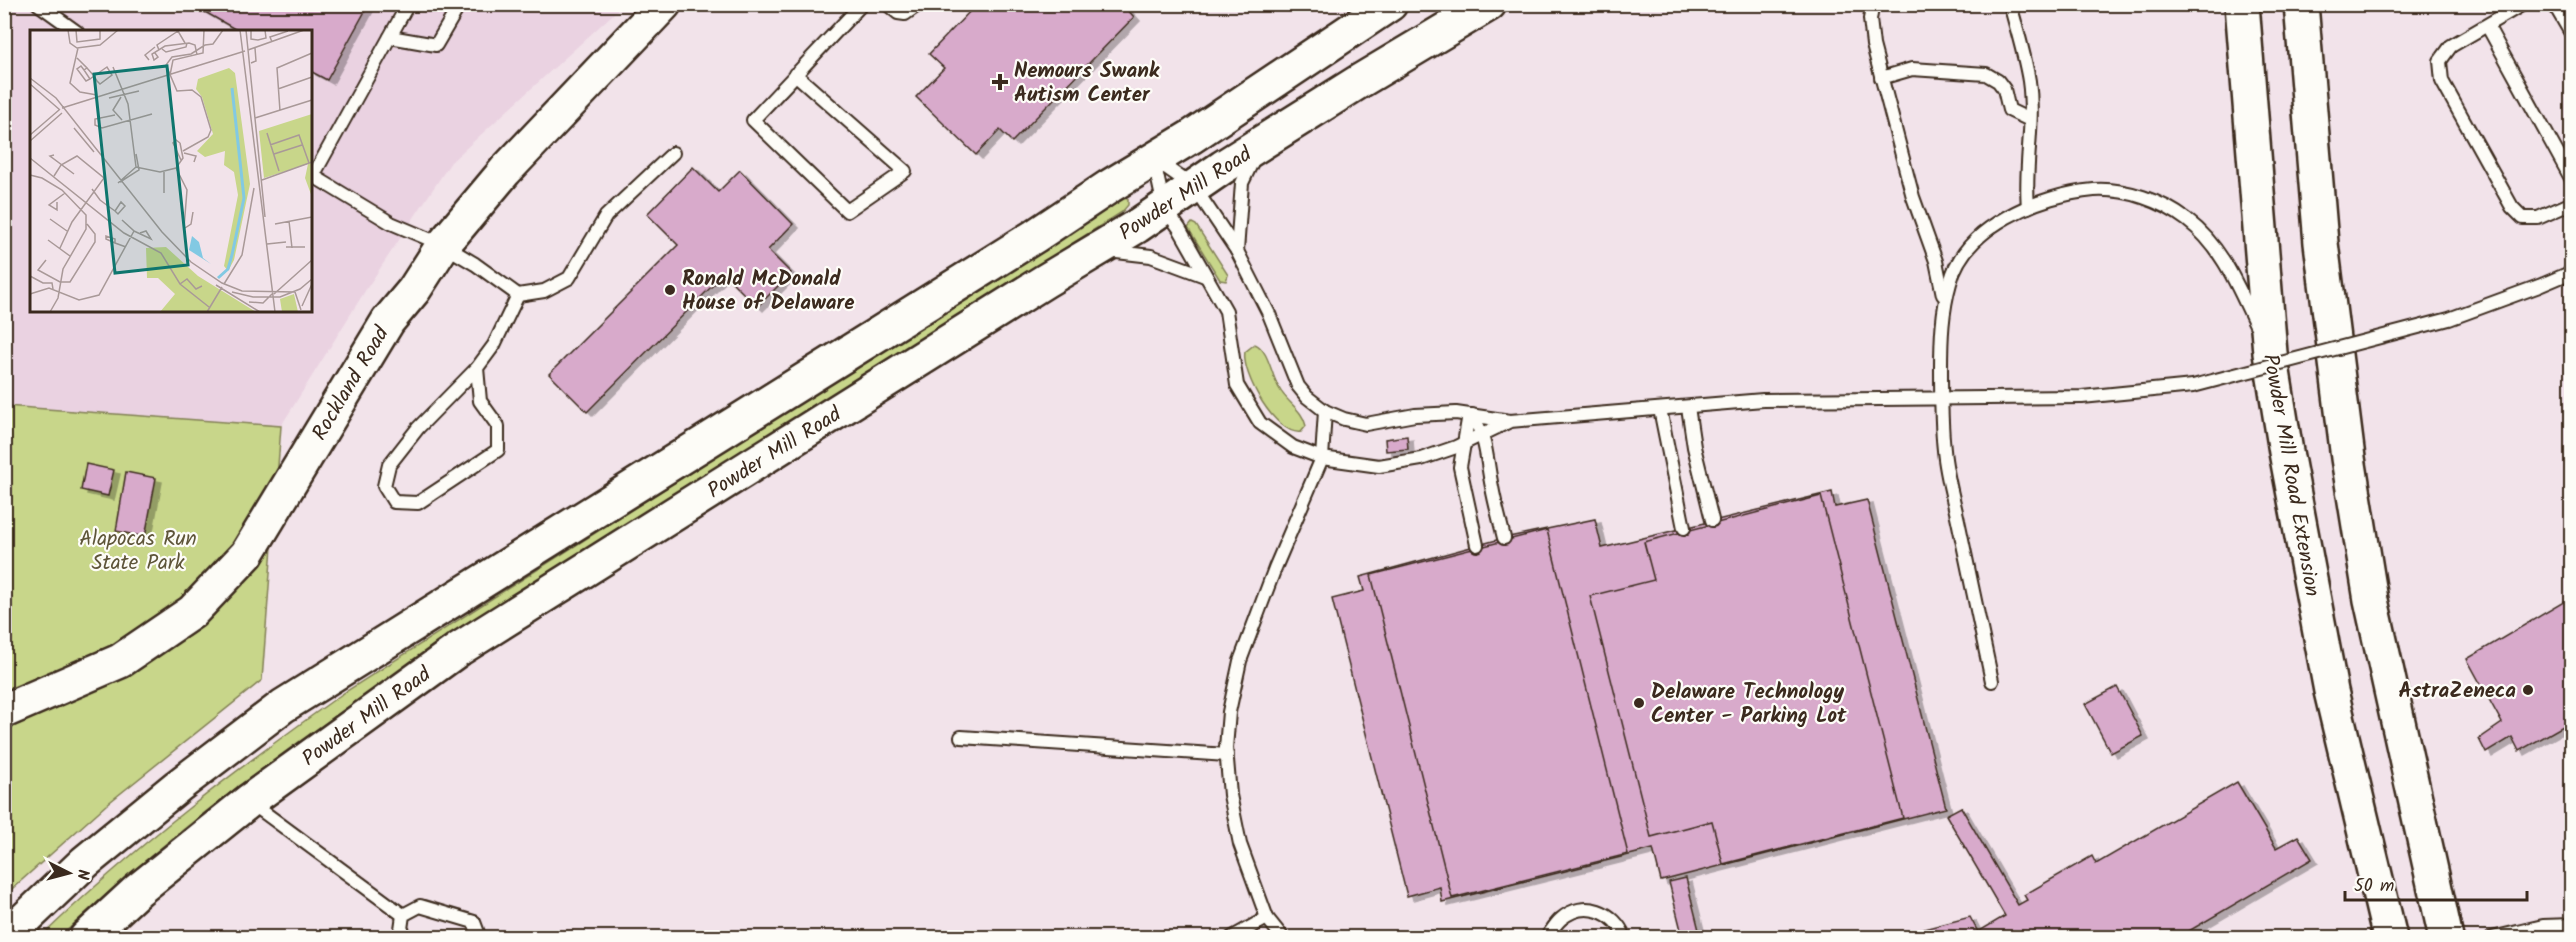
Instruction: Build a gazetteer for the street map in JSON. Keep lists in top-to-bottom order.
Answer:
{
  "streets": {
    "main road": ["Powder Mill Road", "Rockland Road", "Powder Mill Road Extension"]
  },
  "parks": ["Alapocas Run State Park"],
  "places": {
    "health": ["Nemours Swank Autism Center"],
    "other": ["Ronald McDonald House of Delaware", "AstraZeneca", "Delaware Technology Center - Parking Lot"]
  },
  "scale_bar": "50 m",
  "north": "right"
}
